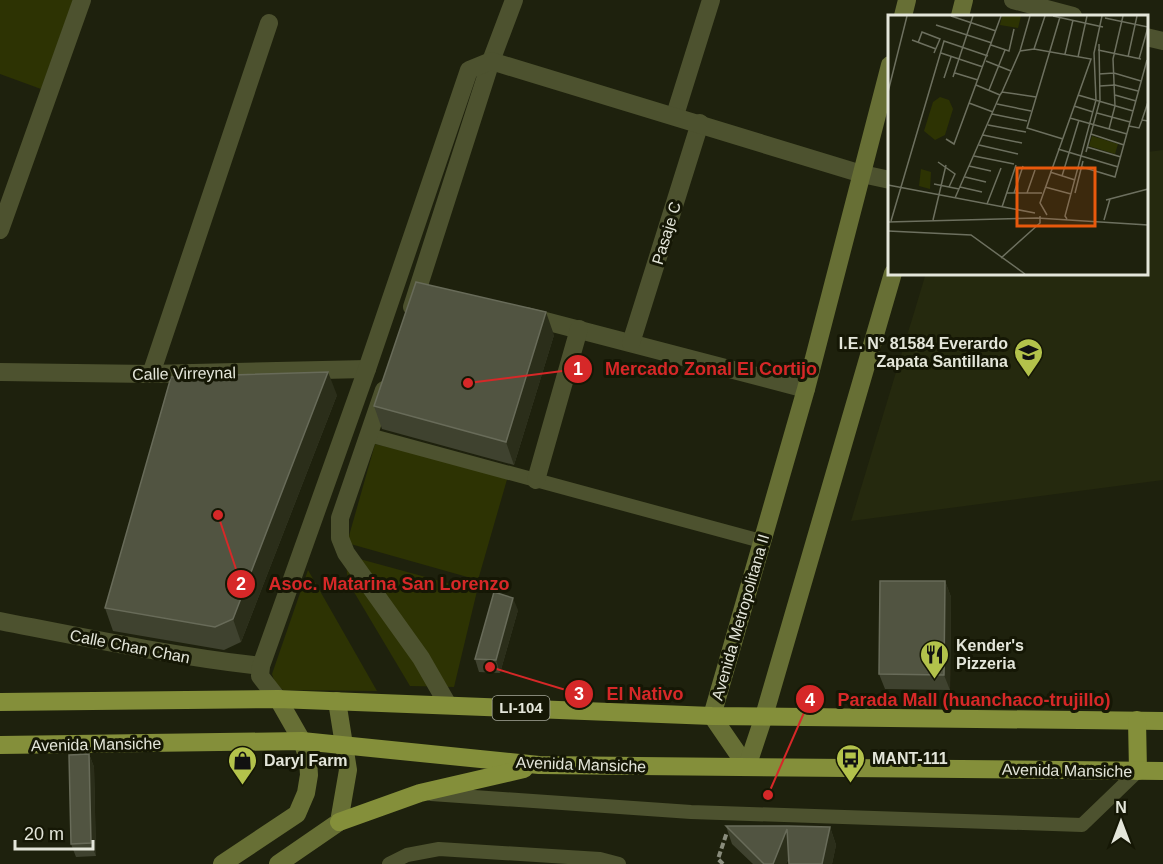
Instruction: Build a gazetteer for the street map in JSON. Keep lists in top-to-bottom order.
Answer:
{
  "streets": {
    "highway": ["LI-104", "Avenida Mansiche"],
    "main road": ["Avenida Metropolitana II"],
    "street": ["Pasaje C", "Calle Virreynal", "Calle Chan Chan"]
  },
  "crossings": [
    ["Avenida Metropolitana II", "LI-104"],
    ["Avenida Metropolitana II", "Avenida Mansiche"]
  ],
  "places": {
    "school or university": ["I.E. N° 81584 Everardo Zapata Santillana"],
    "other": [
      "Mercado Zonal El Cortijo",
      "Asoc. Matarina San Lorenzo",
      "El Nativo",
      "Parada Mall (huanchaco-trujillo)"
    ],
    "restaurant": ["Kender's Pizzeria"],
    "bus stop": ["MANT-111"],
    "shop": ["Daryl Farm"]
  },
  "scale_bar": "20 m",
  "north": "top"
}
